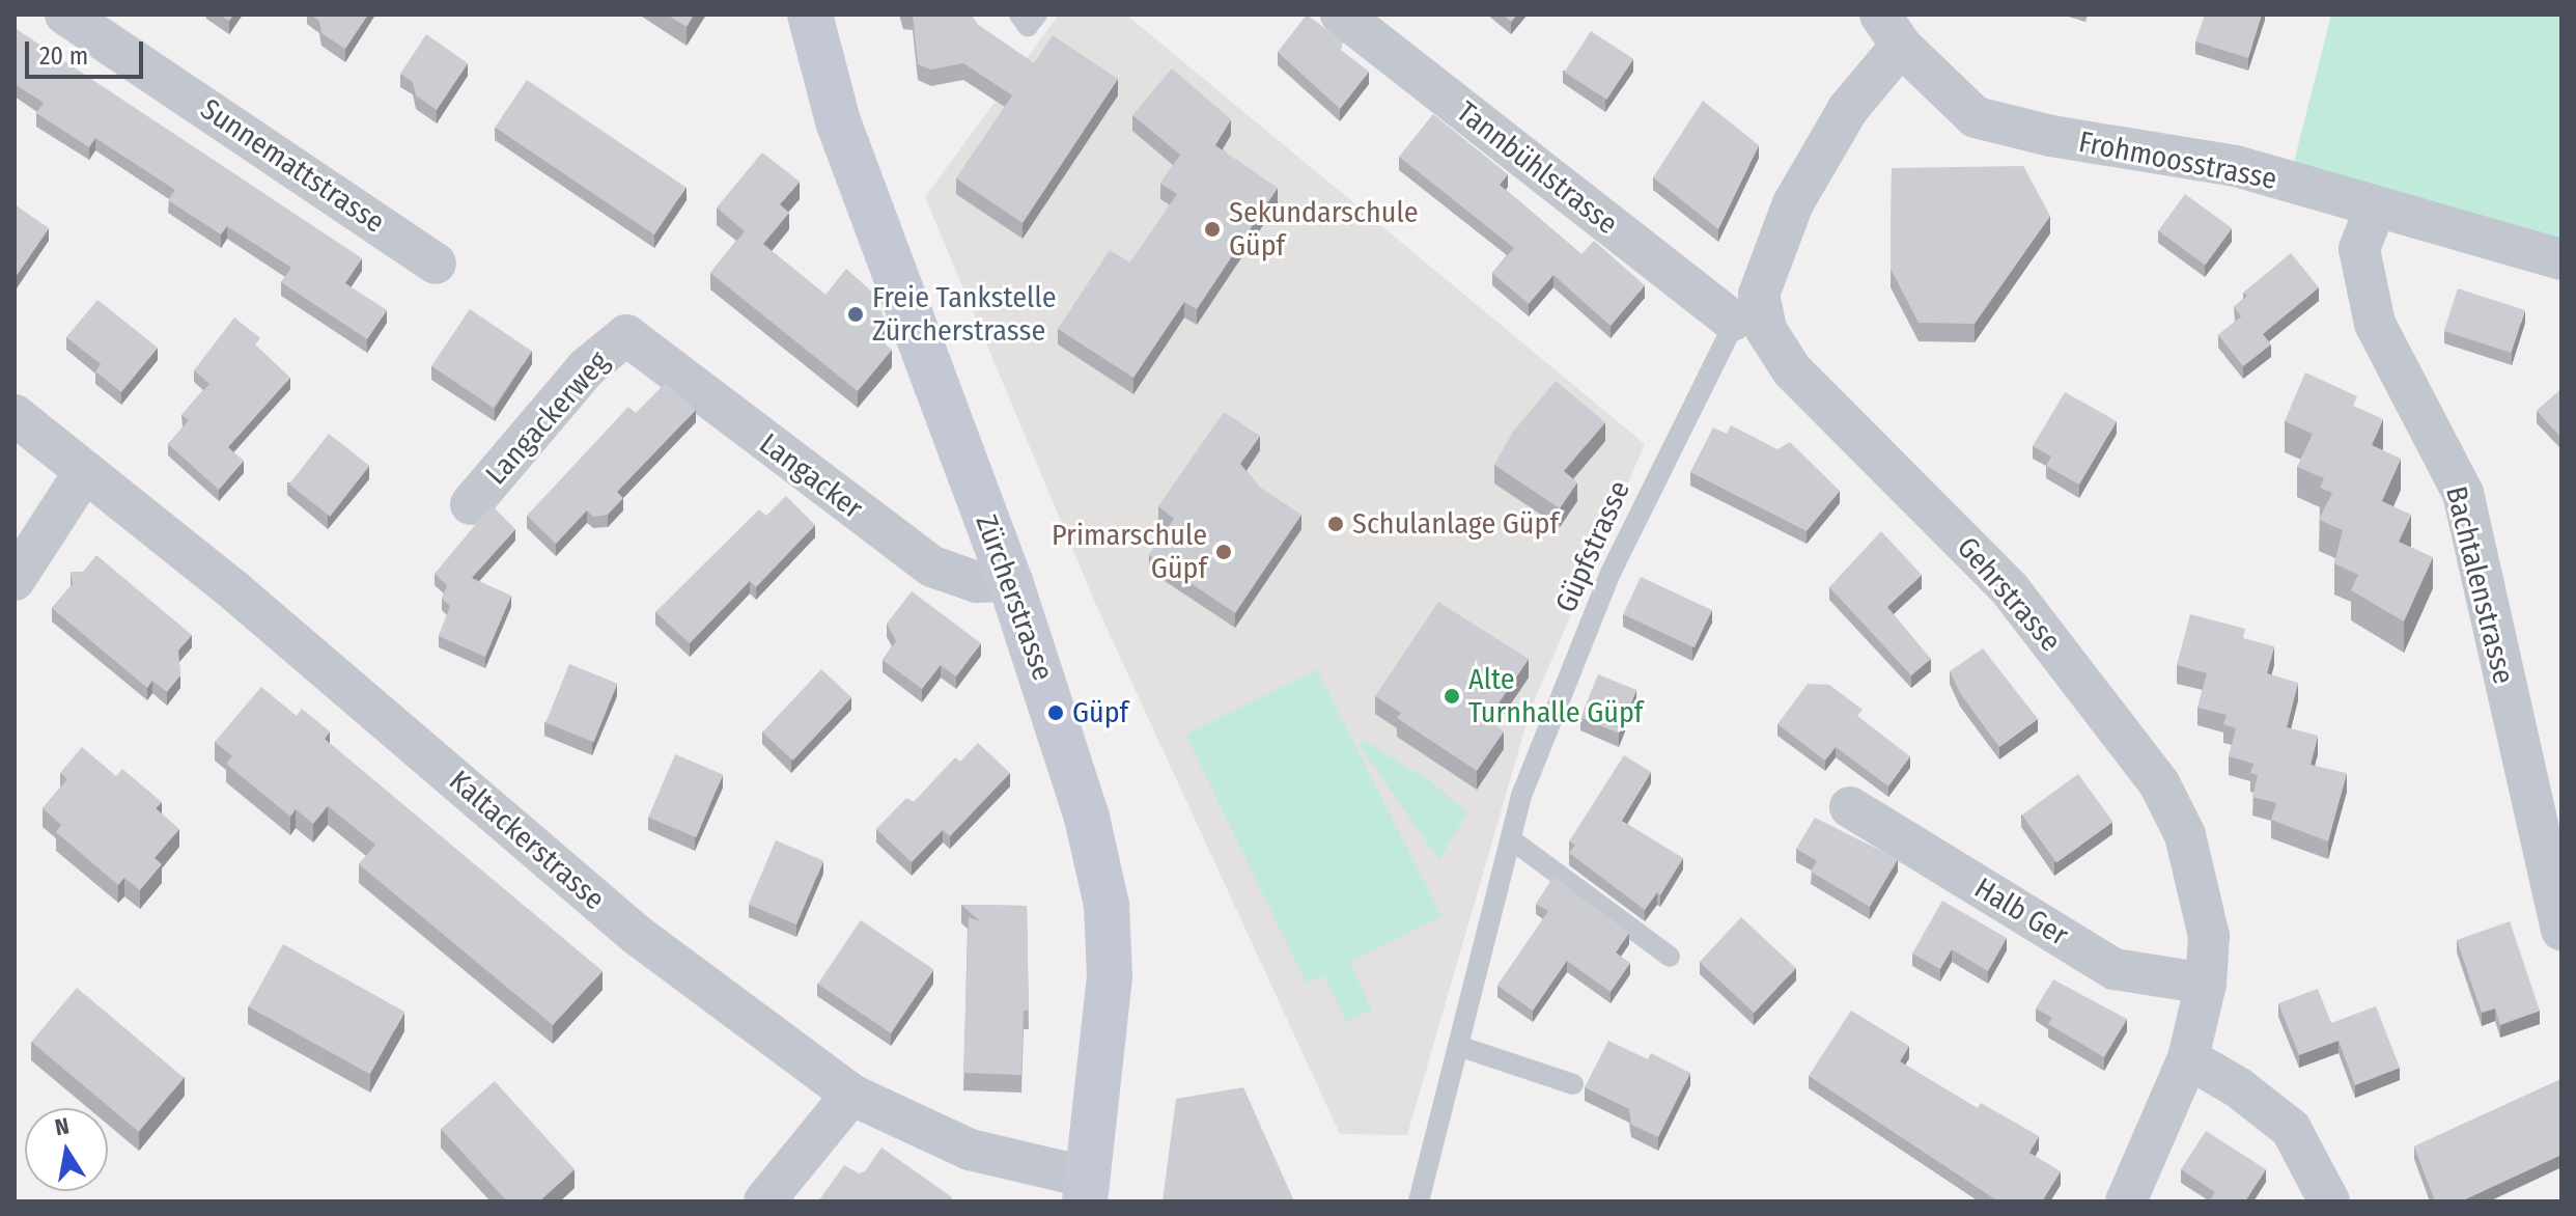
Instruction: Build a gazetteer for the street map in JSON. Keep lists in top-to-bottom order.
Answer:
{
  "streets": {
    "main road": ["Zürcherstrasse"],
    "street": [
      "Frohmoosstrasse",
      "Sunnemattstrasse",
      "Tannbühlstrasse",
      "Langackerweg",
      "Langacker",
      "Bachtalenstrasse",
      "Gehrstrasse",
      "Kaltackerstrasse",
      "Halb Ger"
    ],
    "lane": ["Güpfstrasse"]
  },
  "crossings": [
    ["Frohmoosstrasse", "Bachtalenstrasse"],
    ["Tannbühlstrasse", "Güpfstrasse"],
    ["Tannbühlstrasse", "Gehrstrasse"],
    ["Langackerweg", "Langacker"],
    ["Langacker", "Zürcherstrasse"],
    ["Güpfstrasse", "Gehrstrasse"],
    ["Gehrstrasse", "Halb Ger"],
    ["Zürcherstrasse", "Kaltackerstrasse"]
  ],
  "places": [
    "Sekundarschule Güpf",
    "Freie Tankstelle Zürcherstrasse",
    "Schulanlage Güpf",
    "Primarschule Güpf",
    "Alte Turnhalle Güpf",
    "Güpf"
  ],
  "scale_bar": "20 m",
  "north": "top"
}
